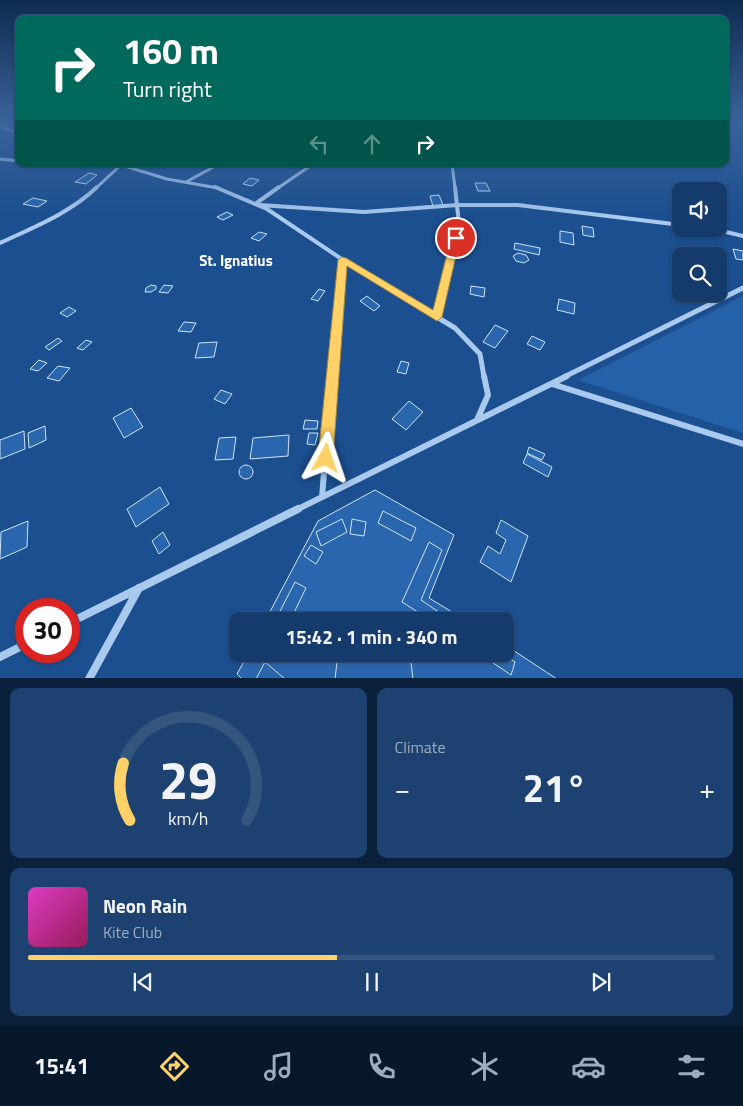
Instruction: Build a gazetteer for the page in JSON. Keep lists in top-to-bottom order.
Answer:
{
  "districts": ["St. Ignatius"],
  "page": {
    "turn": ["160 m", "Turn right"],
    "limit": "30",
    "trip": "15:42 · 1 min · 340 m",
    "tile": "Climate",
    "heat": ["−", "21°", "+"],
    "song": ["Neon Rain", "Kite Club"],
    "tabs": "15:41",
    "gauge": ["29", "km/h"]
  }
}
